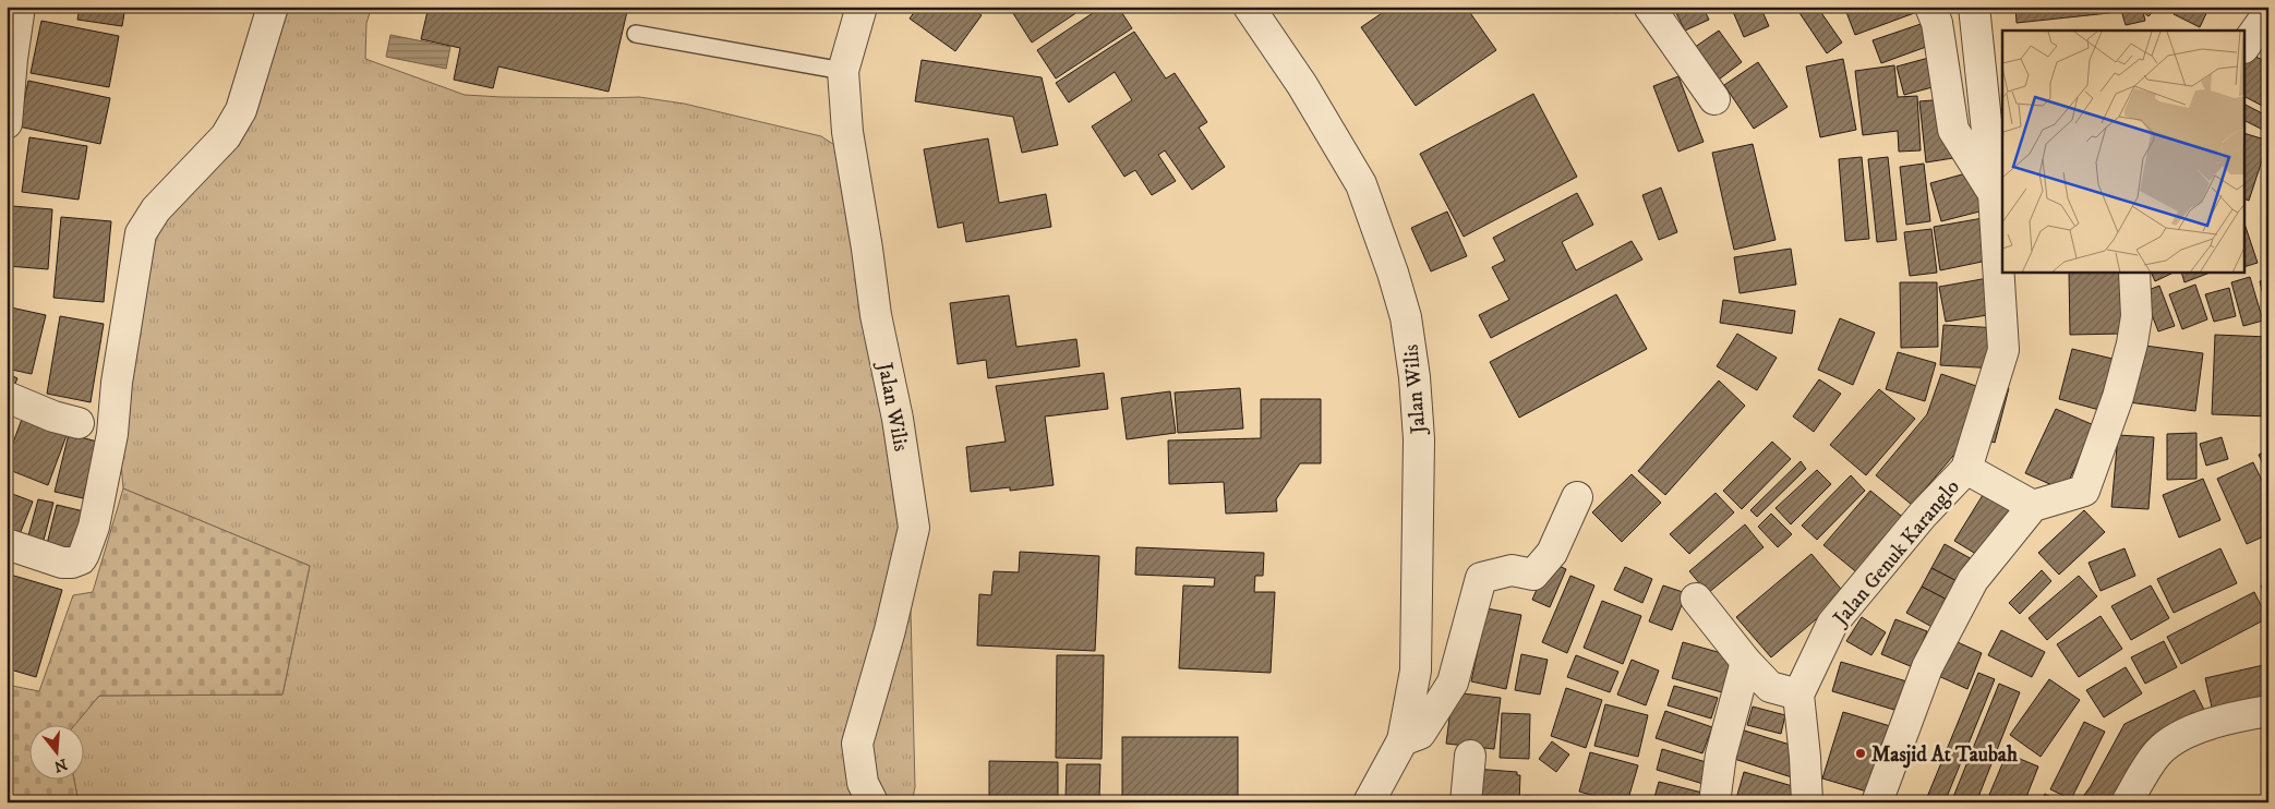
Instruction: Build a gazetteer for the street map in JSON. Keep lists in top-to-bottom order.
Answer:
{
  "streets": {
    "street": ["Jalan Wilis", "Jalan Genuk Karanglo"]
  },
  "places": ["Masjid At Taubah"],
  "north": "bottom"
}
